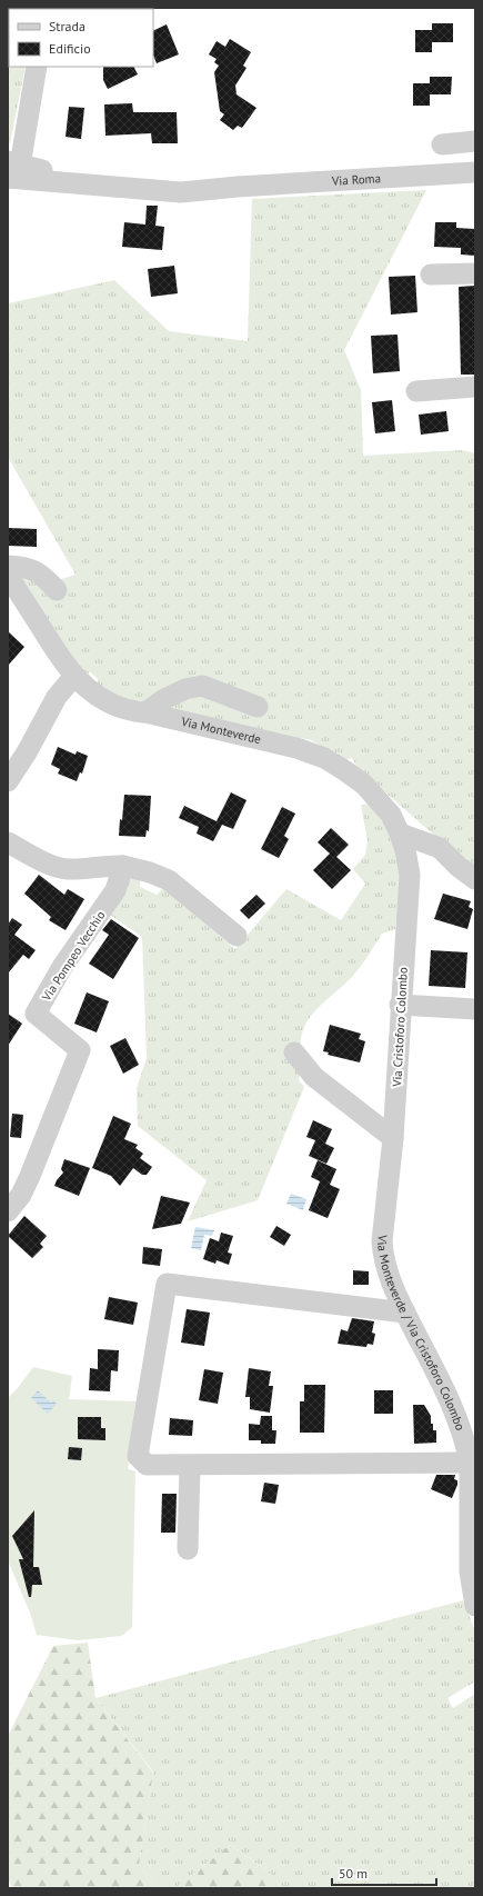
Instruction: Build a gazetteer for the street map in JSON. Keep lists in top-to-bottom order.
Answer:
{
  "streets": {
    "street": [
      "Via Roma",
      "Via Monteverde",
      "Via Pompeo Vecchio",
      "Via Cristoforo Colombo",
      "Via Monteverde / Via Cristoforo Colombo"
    ]
  },
  "crossings": [
    ["Via Monteverde", "Via Cristoforo Colombo"],
    ["Via Cristoforo Colombo", "Via Monteverde / Via Cristoforo Colombo"]
  ],
  "legend": ["Strada", "Edificio"],
  "scale_bar": "50 m"
}
